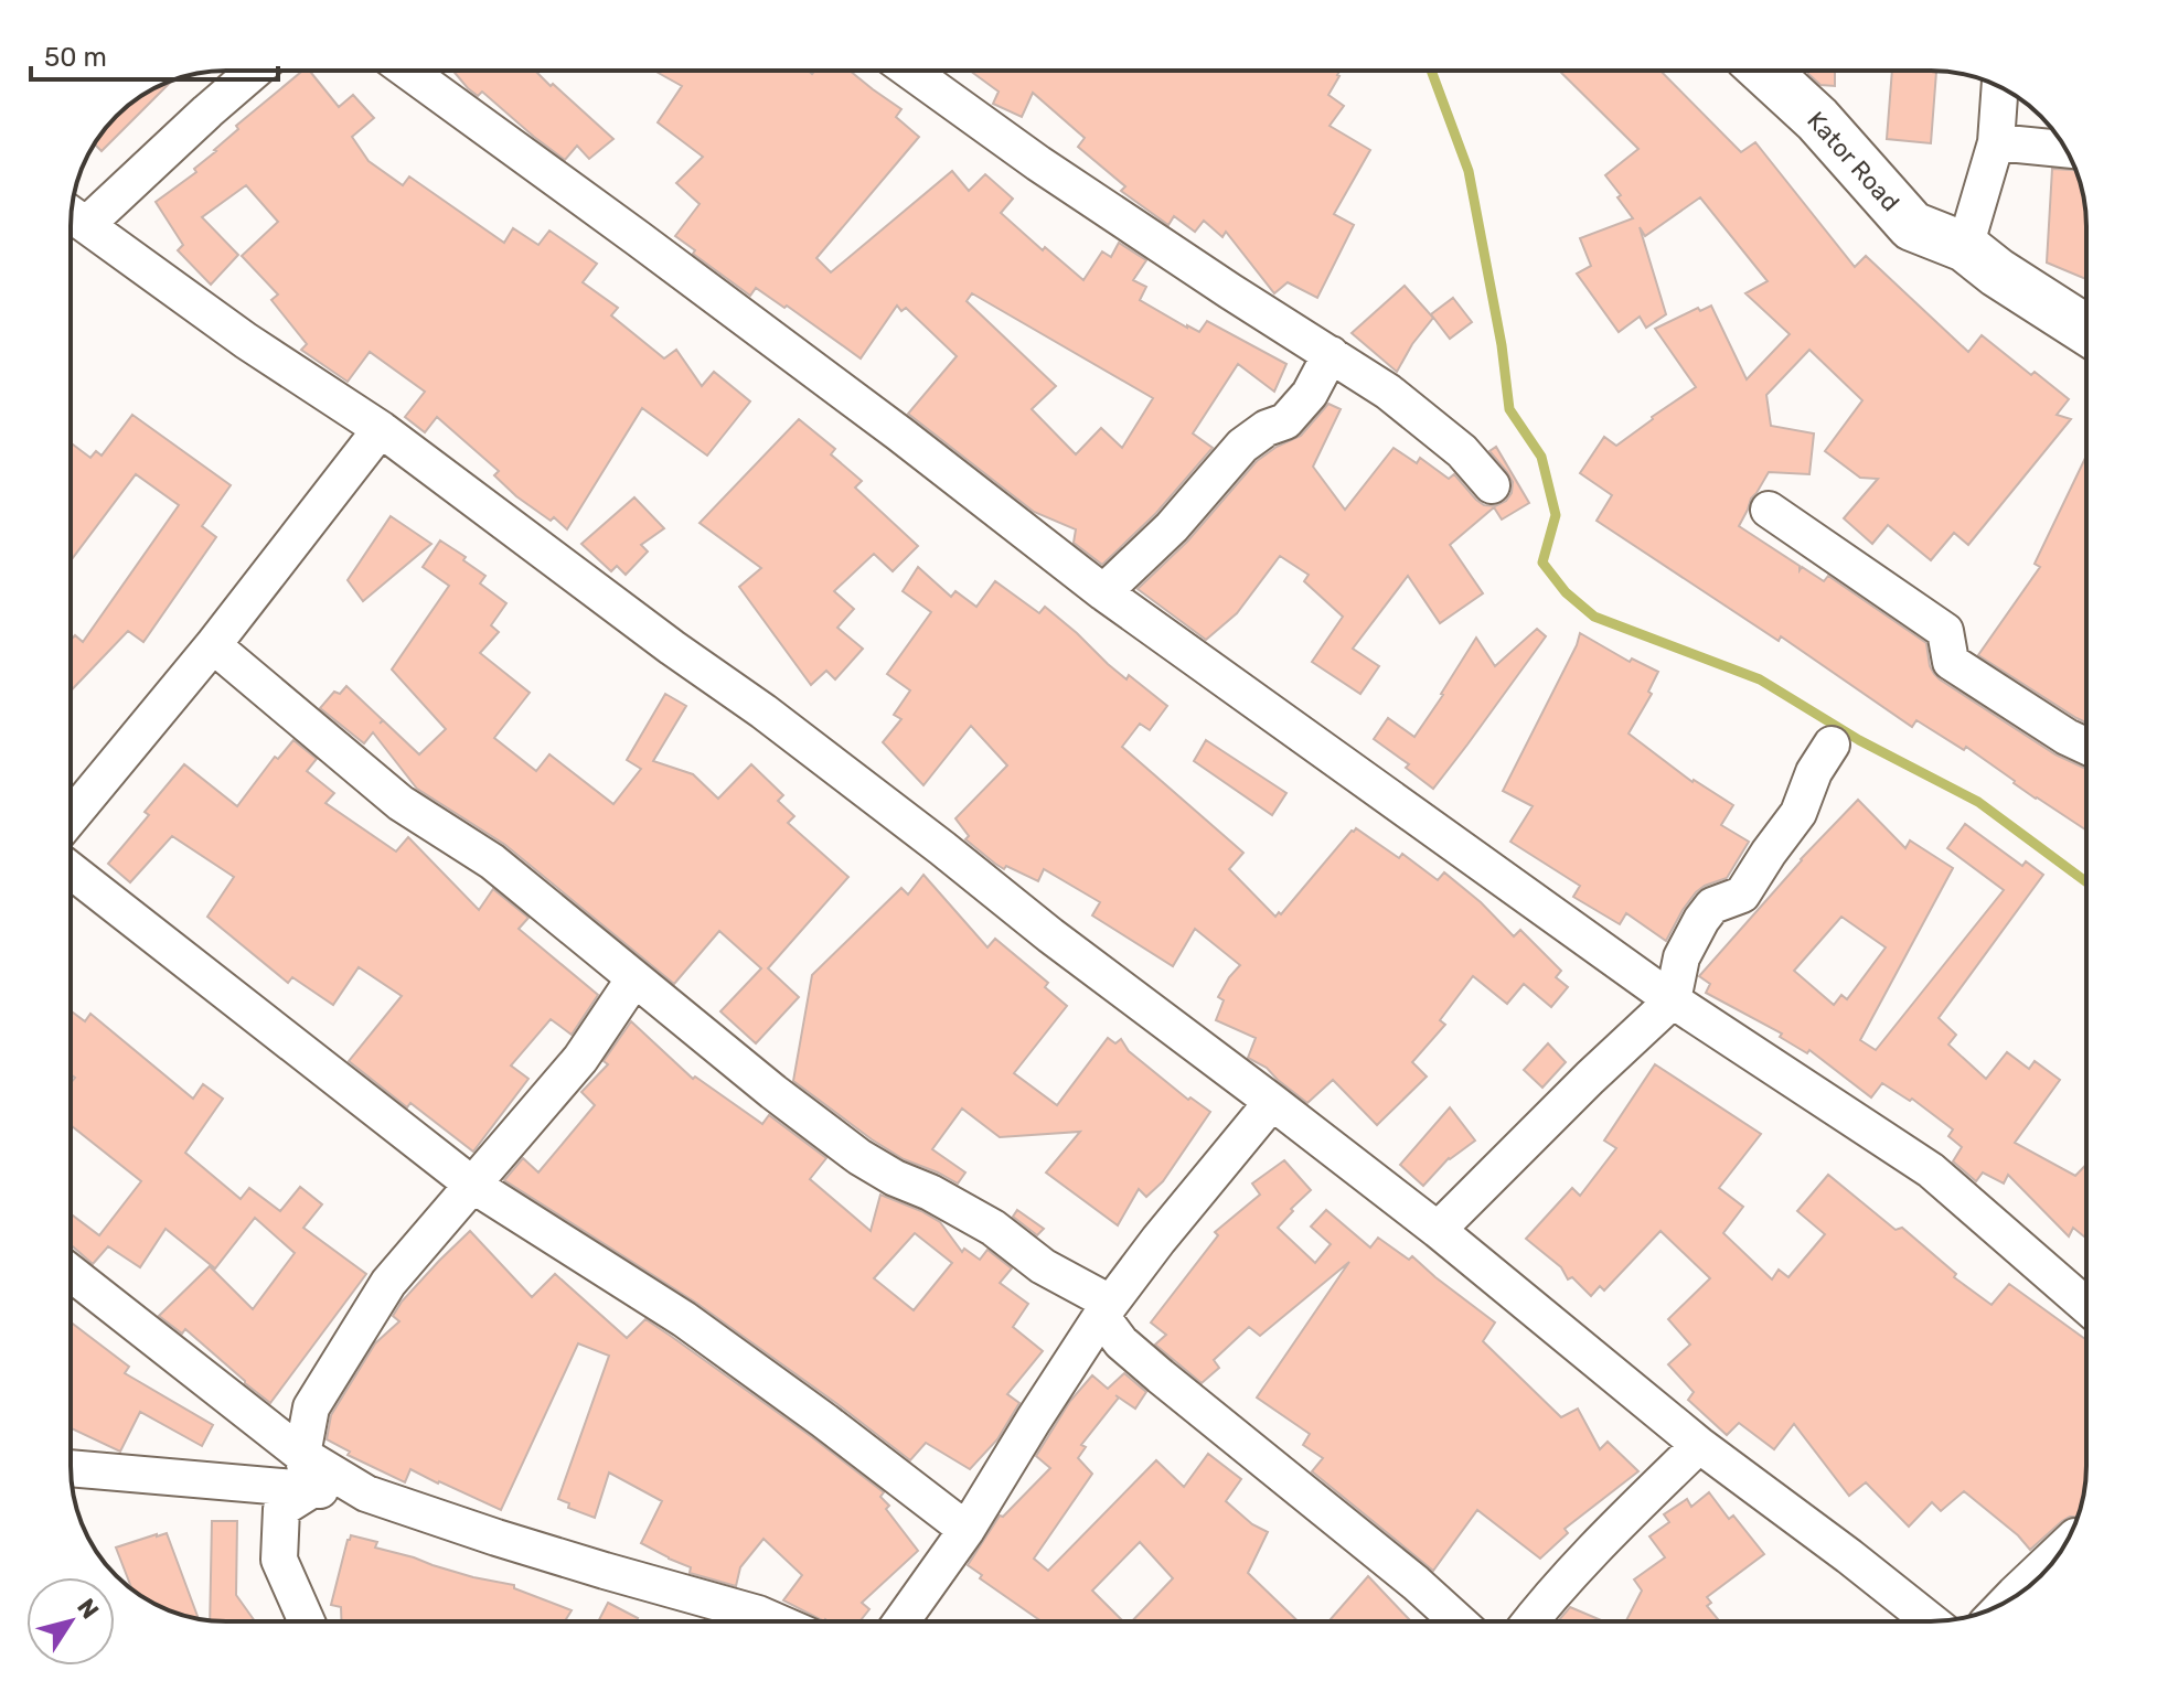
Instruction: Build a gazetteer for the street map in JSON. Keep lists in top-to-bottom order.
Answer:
{
  "streets": {
    "main road": ["Kator Road"]
  },
  "scale_bar": "50 m",
  "north": "top right"
}
